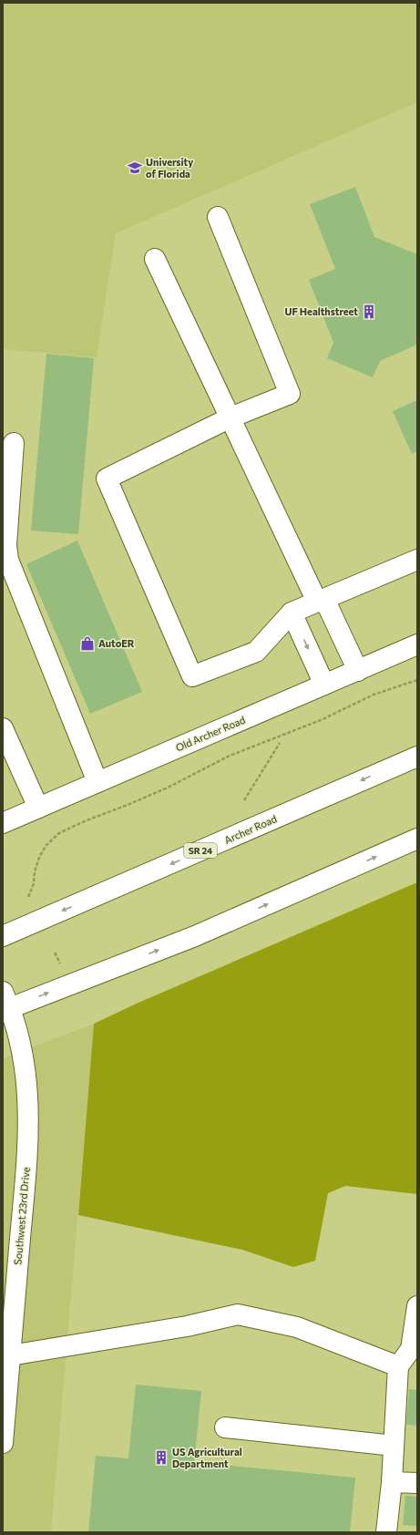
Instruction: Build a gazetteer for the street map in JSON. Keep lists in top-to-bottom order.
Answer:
{
  "streets": {
    "street": [
      "Old Archer Road",
      "Archer Road",
      "SR 24",
      "Southwest 23rd Drive"
    ]
  },
  "places": {
    "school or university": ["University of Florida"],
    "building": ["UF Healthstreet", "US Agricultural Department"],
    "shop": ["AutoER"]
  }
}
